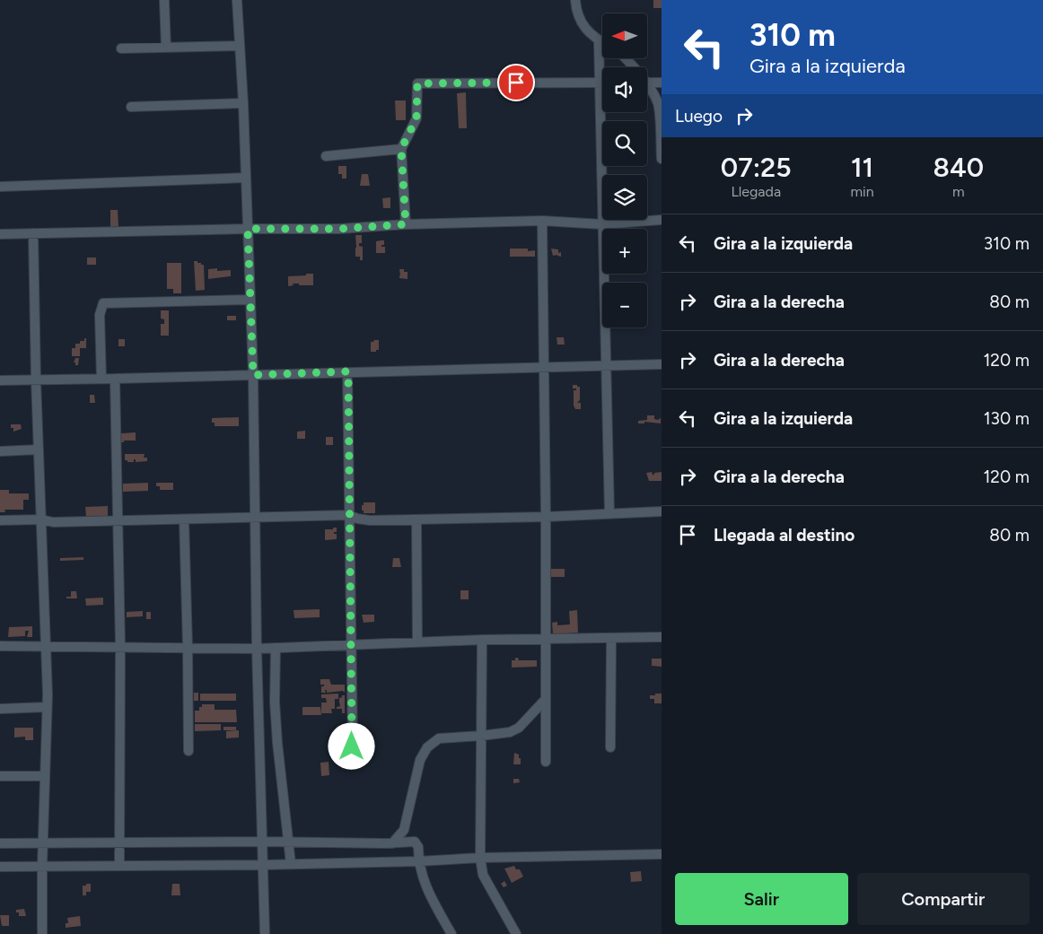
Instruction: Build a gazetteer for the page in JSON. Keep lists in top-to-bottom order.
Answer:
{
  "north": "left",
  "page": {
    "turn": ["310 m", "Gira a la izquierda"],
    "map_buttons": ["+", "−"],
    "then": "Luego",
    "eta": [
      "07:25",
      "Llegada",
      "11",
      "min",
      "840",
      "m"
    ],
    "list": [
      {
        "name": "Gira a la izquierda",
        "value": "310 m"
      },
      {
        "name": "Gira a la derecha",
        "value": "80 m"
      },
      {
        "name": "Gira a la derecha",
        "value": "120 m"
      },
      {
        "name": "Gira a la izquierda",
        "value": "130 m"
      },
      {
        "name": "Gira a la derecha",
        "value": "120 m"
      },
      {
        "name": "Llegada al destino",
        "value": "80 m"
      }
    ],
    "buttons": ["Salir", "Compartir"]
  }
}
